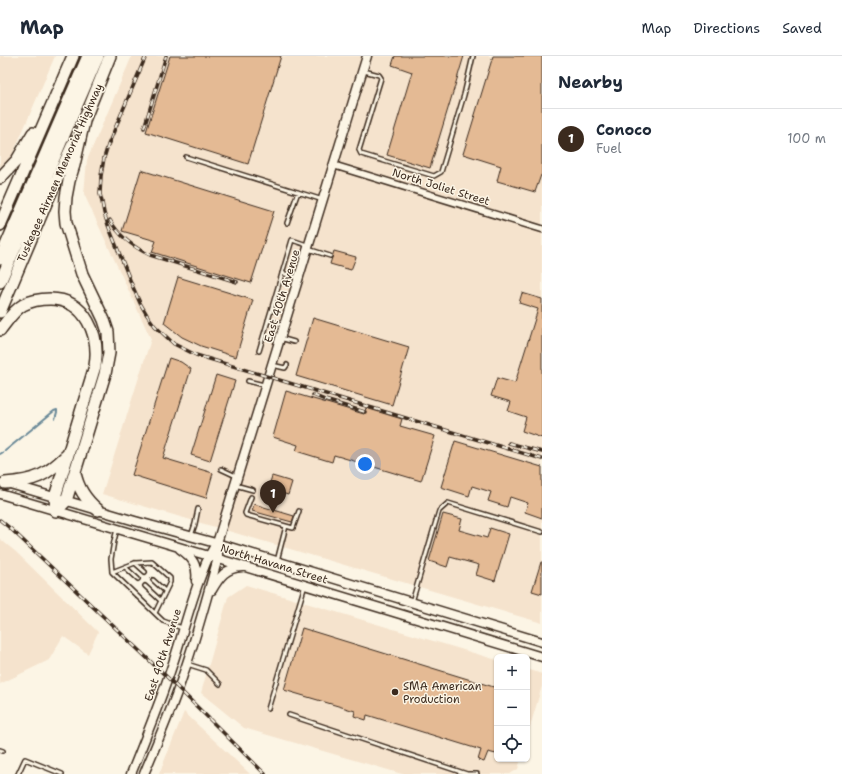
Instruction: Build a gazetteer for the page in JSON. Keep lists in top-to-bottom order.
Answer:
{
  "streets": {
    "highway": ["Tuskegee Airmen Memorial Highway"],
    "main road": ["East 40th Avenue", "North Havana Street"],
    "street": ["North Joliet Street"]
  },
  "crossings": [
    ["North Joliet Street", "East 40th Avenue"],
    ["East 40th Avenue", "North Havana Street"]
  ],
  "places": ["SMA American Production"],
  "page": {
    "header": "Map",
    "nav": ["Map", "Directions", "Saved"],
    "heading": "Nearby",
    "list": [
      {
        "mark": "1",
        "name": "Conoco",
        "note": "Fuel",
        "value": "100 m"
      }
    ],
    "pins": "1",
    "map_buttons": ["+", "−"]
  }
}
